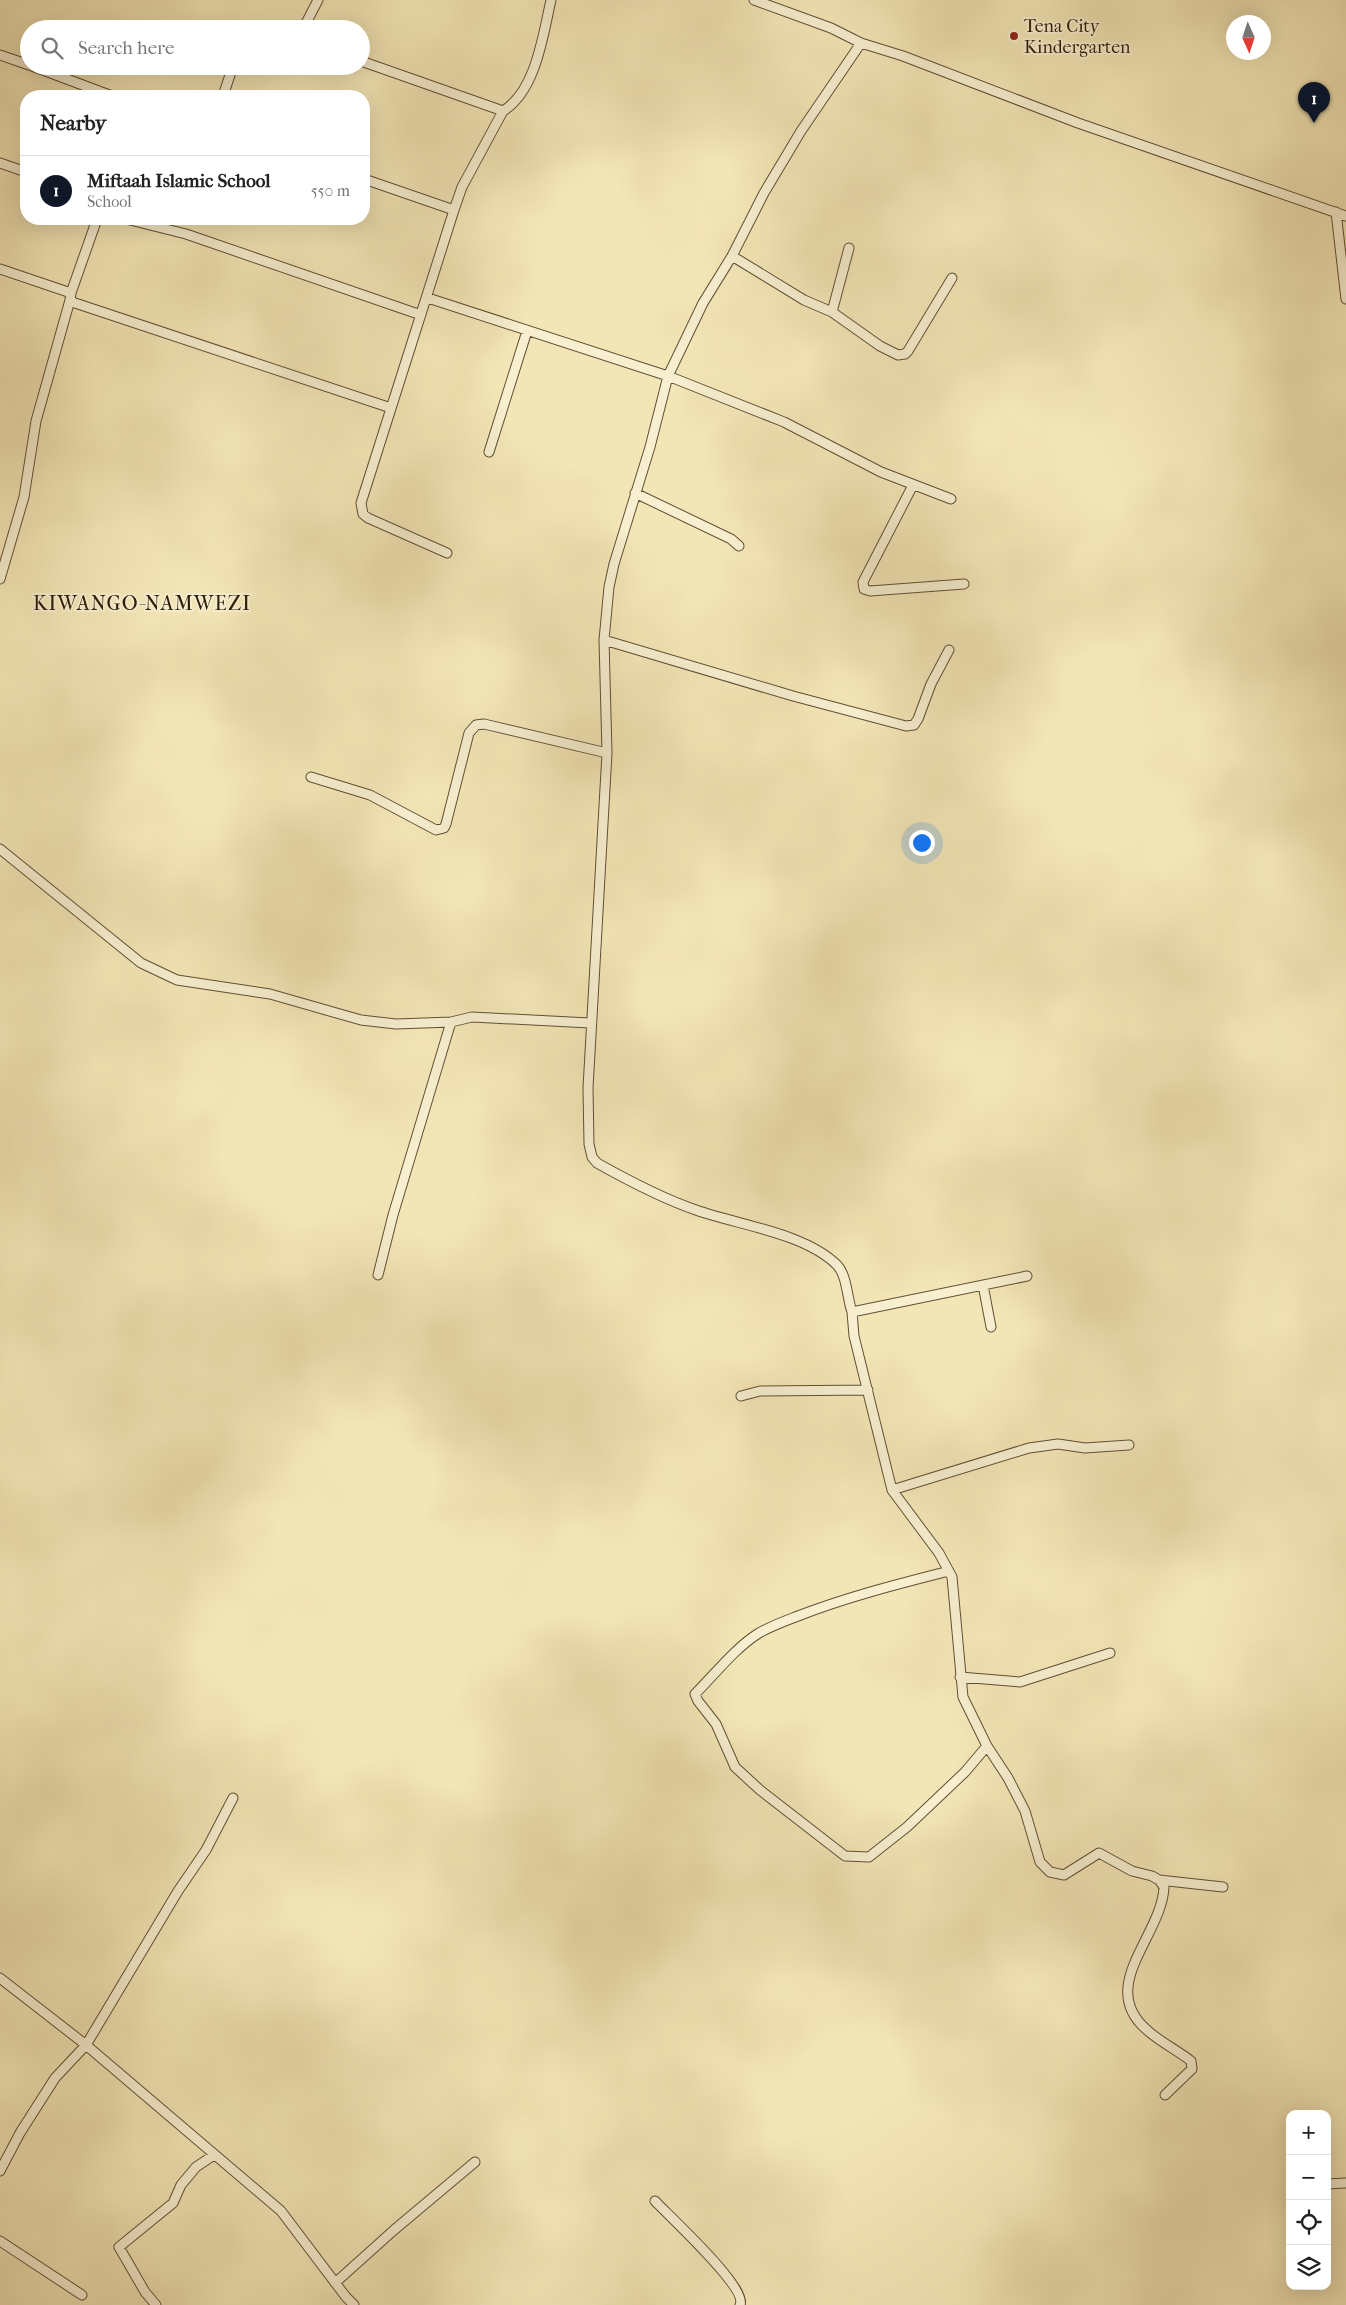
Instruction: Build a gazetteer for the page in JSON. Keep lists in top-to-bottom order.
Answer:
{
  "districts": ["KIWANGO-NAMWEZI"],
  "places": ["Tena City Kindergarten"],
  "north": "bottom",
  "page": {
    "search": "Search here",
    "pins": "1",
    "heading": "Nearby",
    "list": [
      {
        "mark": "1",
        "name": "Miftaah Islamic School",
        "note": "School",
        "value": "550 m"
      }
    ],
    "map_buttons": ["+", "−"]
  }
}
